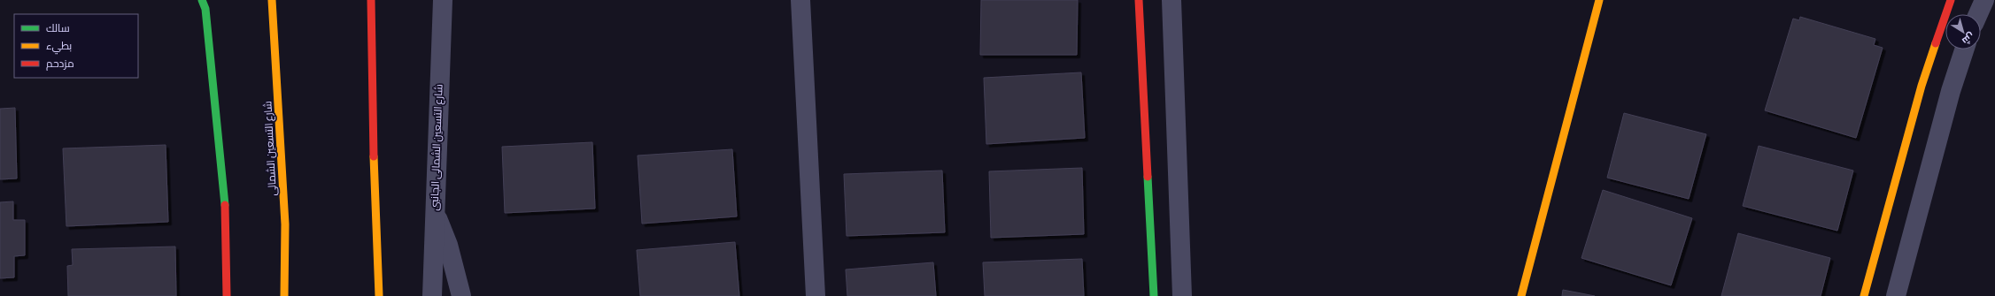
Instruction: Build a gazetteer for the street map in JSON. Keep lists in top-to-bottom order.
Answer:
{
  "streets": {
    "street": ["شارع التسعين الشمالى الجانبى", "شارع التسعين الشمالى"]
  },
  "legend": ["سالك", "بطيء", "مزدحم"],
  "north": "bottom right"
}
